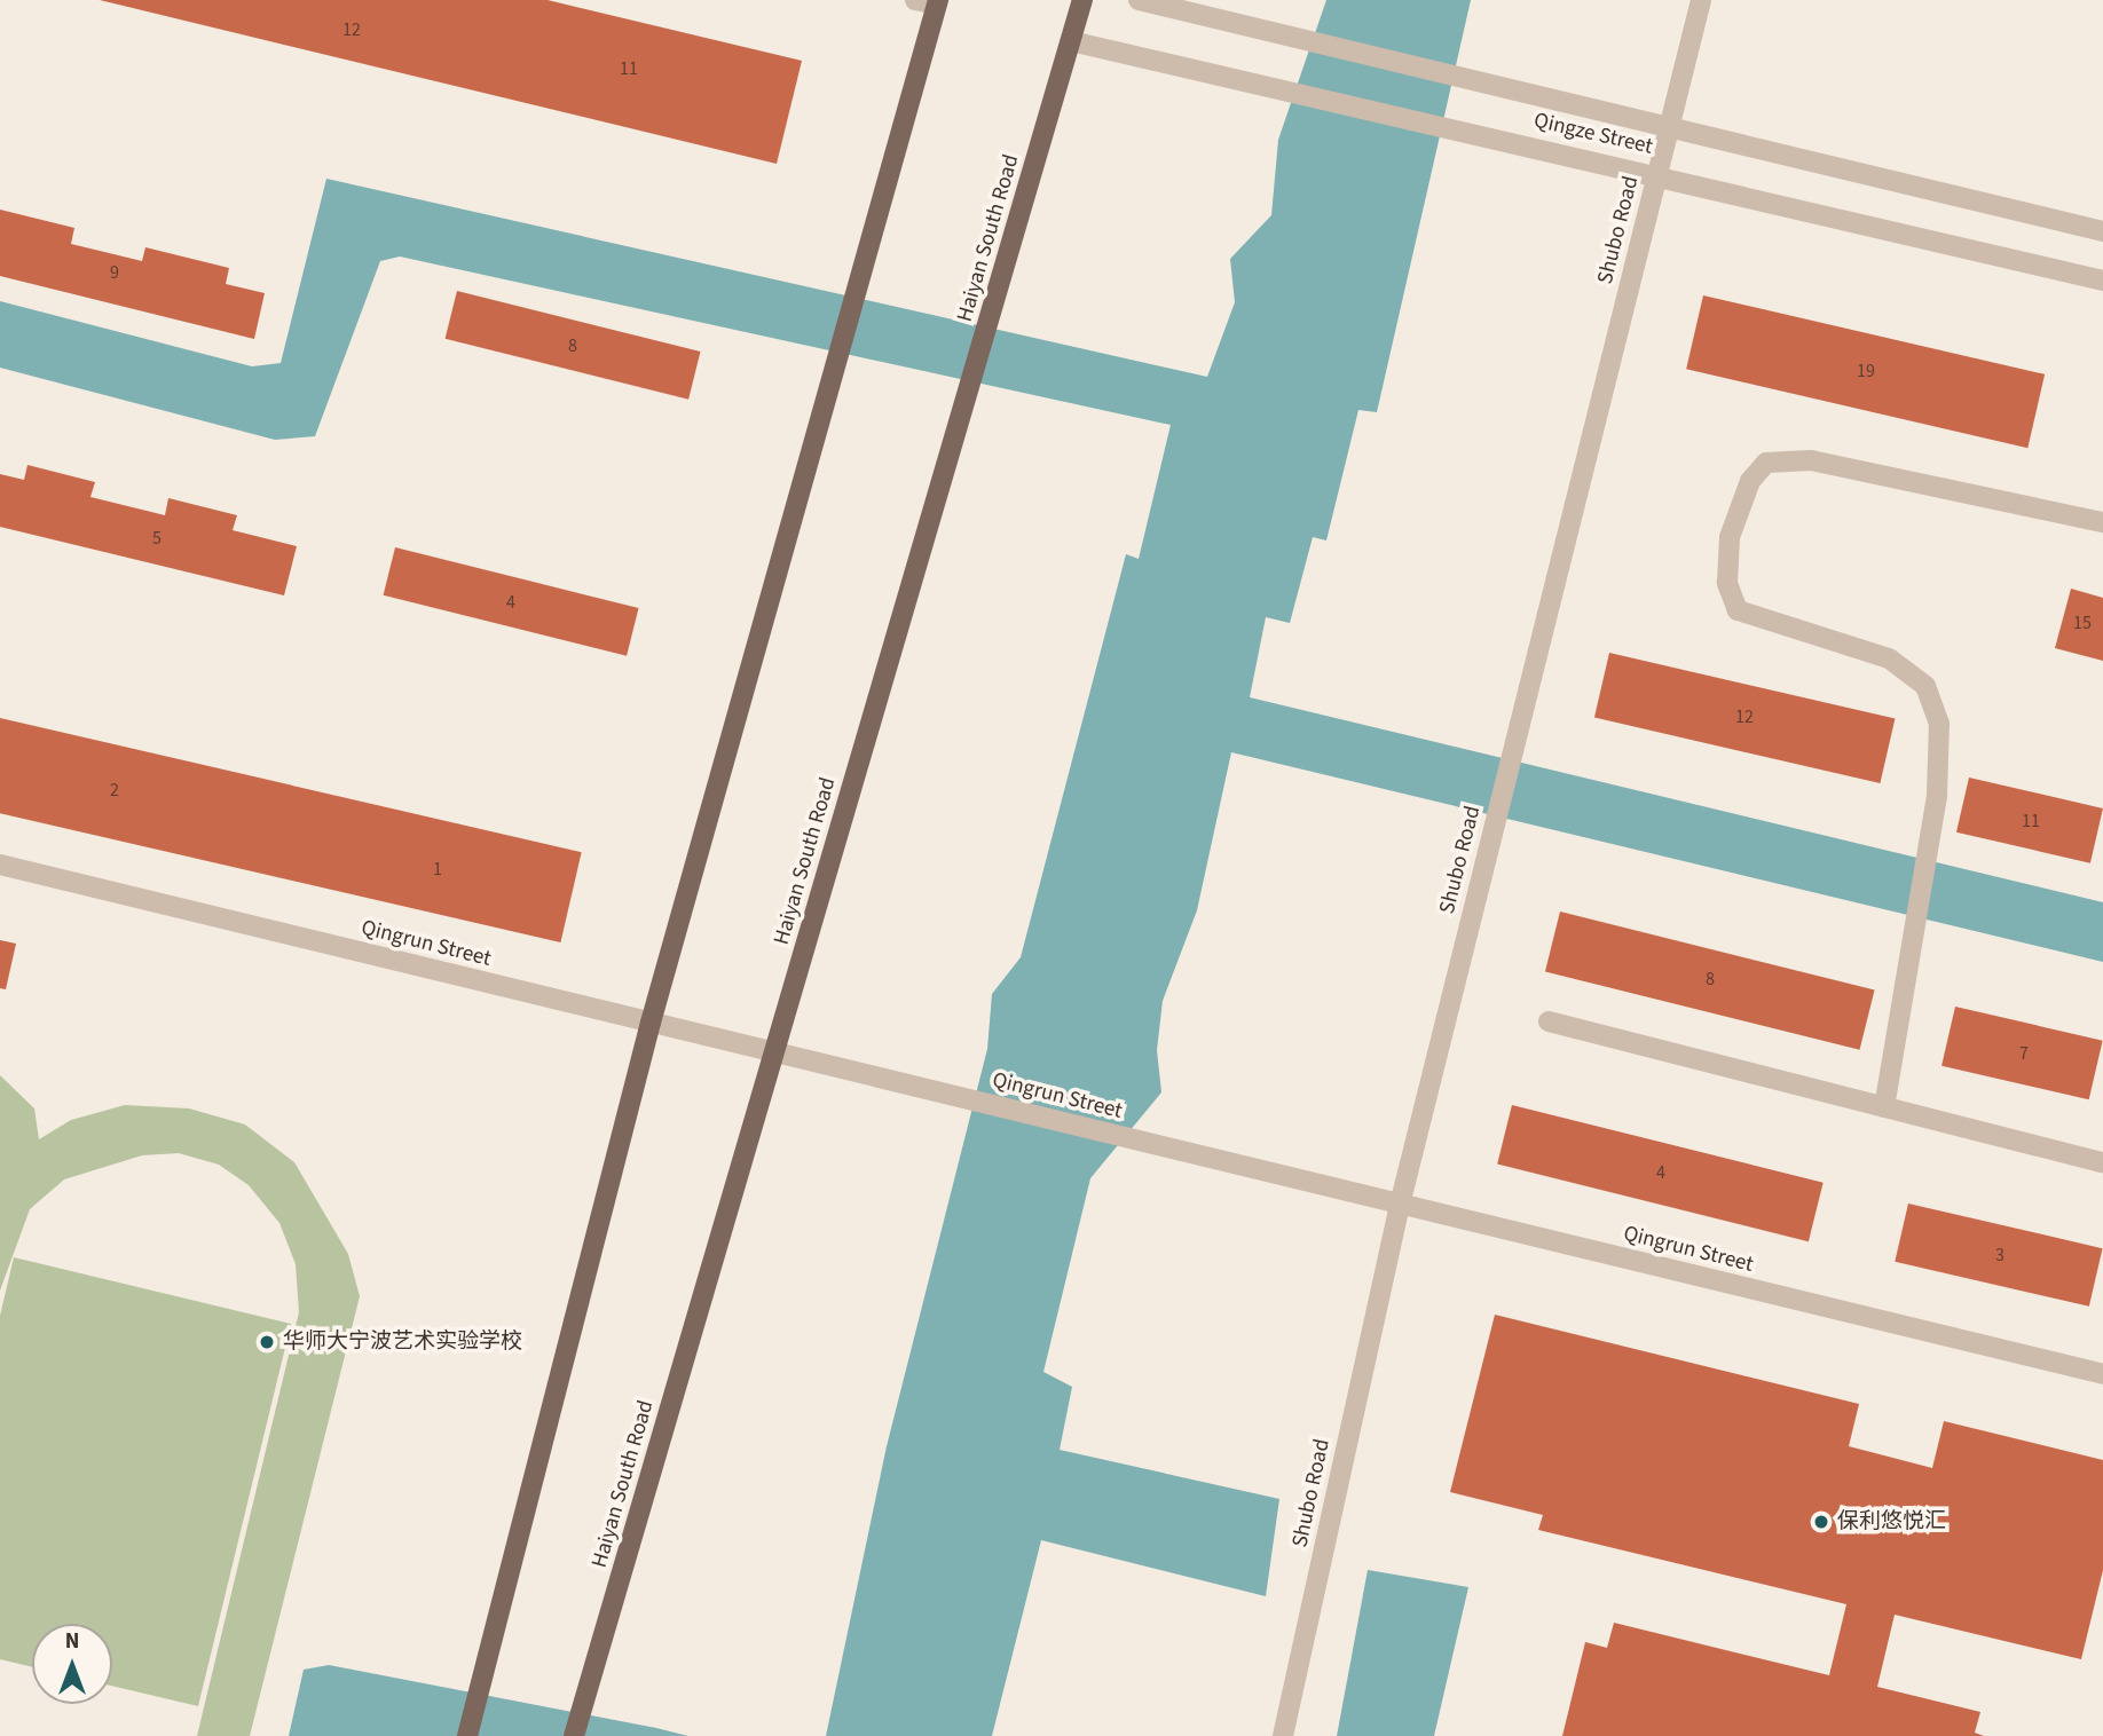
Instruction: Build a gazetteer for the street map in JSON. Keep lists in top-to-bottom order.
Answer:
{
  "streets": {
    "main road": ["Haiyan South Road"],
    "street": ["Qingze Street", "Shubo Road", "Qingrun Street"]
  },
  "crossings": [
    ["Qingze Street", "Shubo Road"],
    ["Qingze Street", "Haiyan South Road"],
    ["Shubo Road", "Qingrun Street"],
    ["Haiyan South Road", "Qingrun Street"]
  ],
  "places": ["华师大宁波艺术实验学校", "保利悠悦汇"],
  "house_numbers": [
    "12",
    "11",
    "9",
    "8",
    "19",
    "5",
    "4",
    "15",
    "12",
    "2",
    "11",
    "1",
    "8",
    "7",
    "4",
    "3"
  ],
  "north": "top"
}
